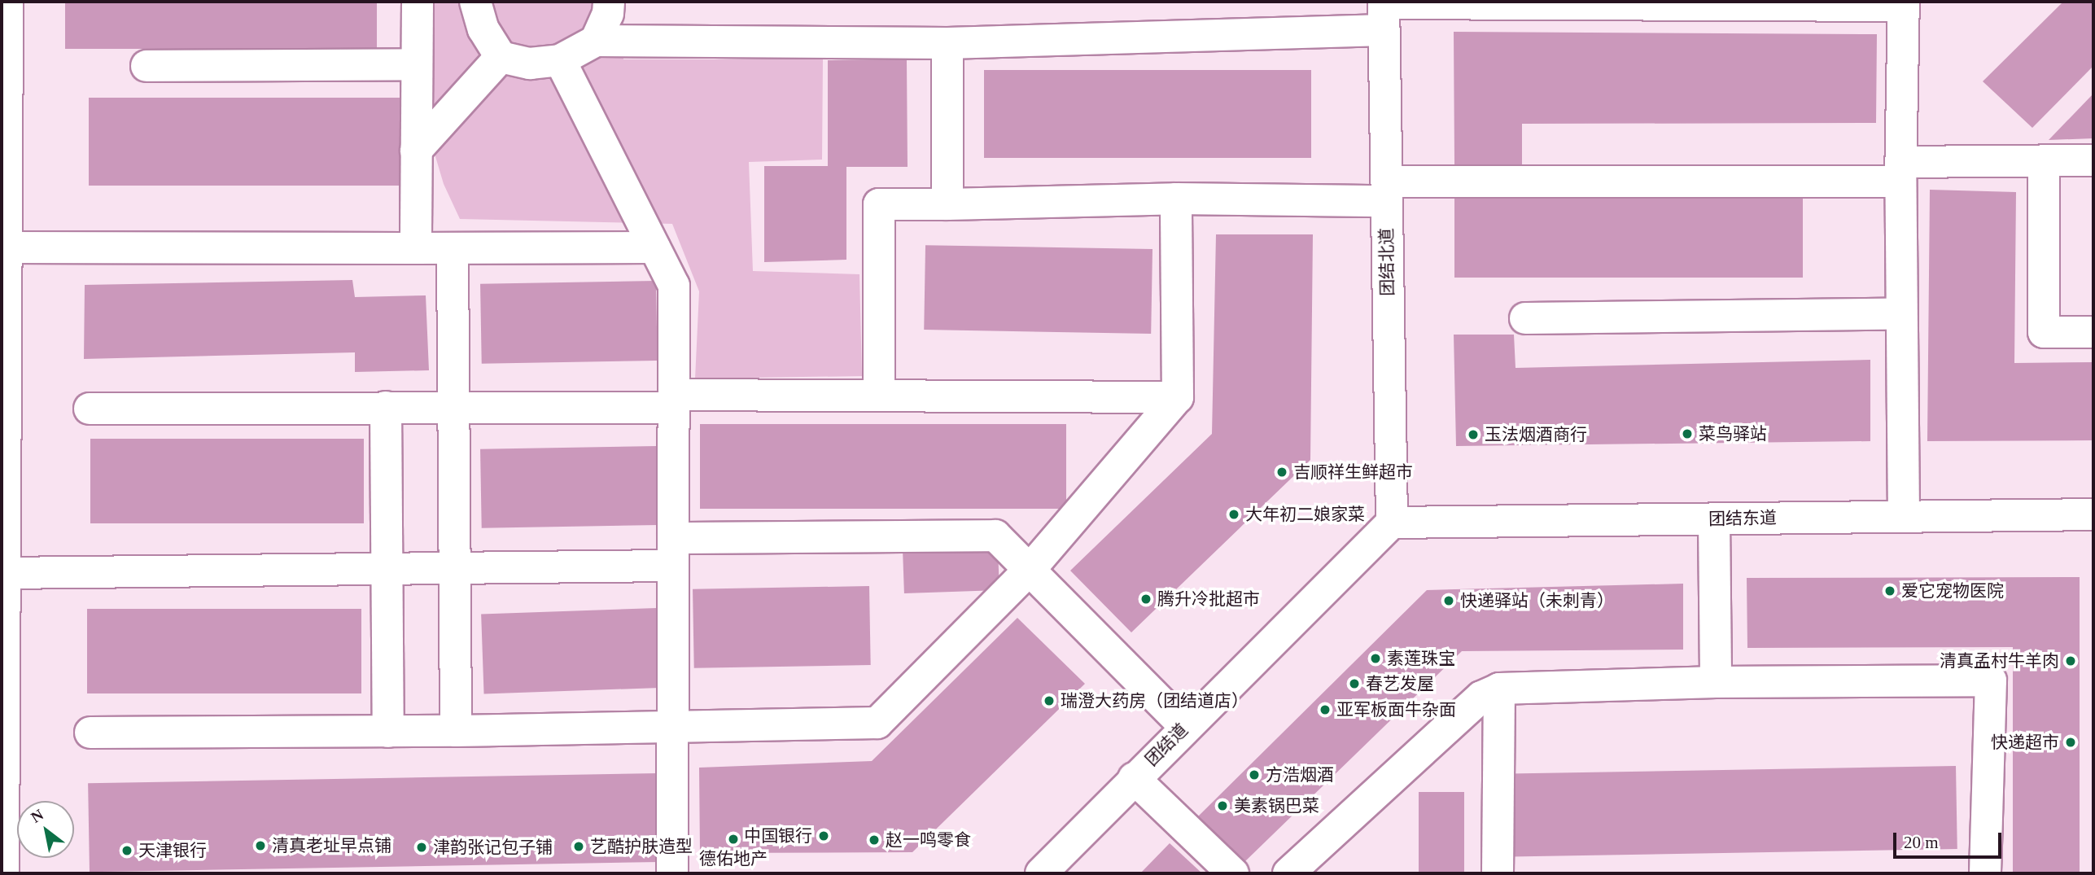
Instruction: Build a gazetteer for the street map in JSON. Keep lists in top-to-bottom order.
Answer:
{
  "streets": {
    "street": ["团结北道", "团结东道", "团结道"]
  },
  "crossings": [
    ["团结北道", "团结东道"],
    ["团结北道", "团结道"],
    ["团结东道", "团结道"]
  ],
  "places": [
    "菜鸟驿站",
    "玉法烟酒商行",
    "吉顺祥生鲜超市",
    "大年初二娘家菜",
    "爱它宠物医院",
    "腾升冷批超市",
    "快递驿站（未刺青）",
    "素莲珠宝",
    "清真孟村牛羊肉",
    "春艺发屋",
    "瑞澄大药房（团结道店）",
    "亚军板面牛杂面",
    "快递超市",
    "方浩烟酒",
    "美素锅巴菜",
    "中国银行",
    "德佑地产",
    "赵一鸣零食",
    "清真老址早点铺",
    "艺酷护肤造型",
    "津韵张记包子铺",
    "天津银行"
  ],
  "scale_bar": "20 m",
  "north": "top left"
}
